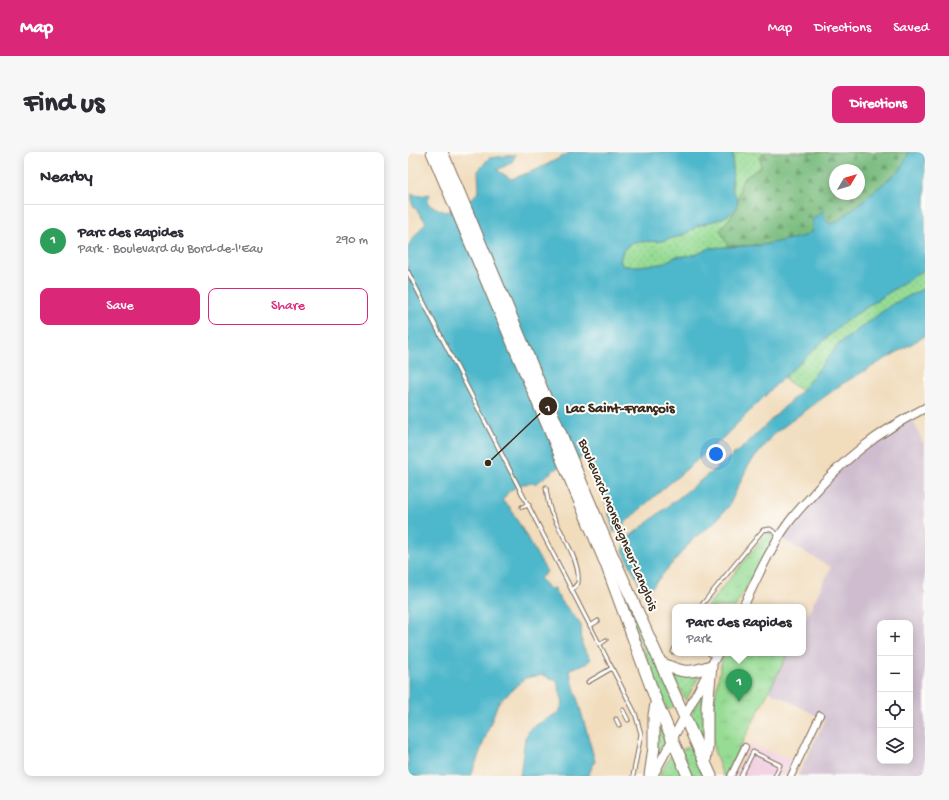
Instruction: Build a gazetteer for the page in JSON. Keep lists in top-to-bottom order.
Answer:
{
  "streets": {
    "highway": ["Boulevard Monseigneur-Langlois"]
  },
  "places": ["Lac Saint-François"],
  "north": "top right",
  "page": {
    "header": "Map",
    "nav": ["Map", "Directions", "Saved"],
    "buttons": [
      "Directions",
      ["Save", "Share"]
    ],
    "title": "Find us",
    "heading": "Nearby",
    "list": [
      {
        "mark": "1",
        "name": "Parc des Rapides",
        "note": "Park · Boulevard du Bord-de-l'Eau",
        "value": "290 m"
      }
    ],
    "popup": ["Parc des Rapides", "Park"],
    "map_buttons": ["+", "−"],
    "pins": "1"
  }
}
